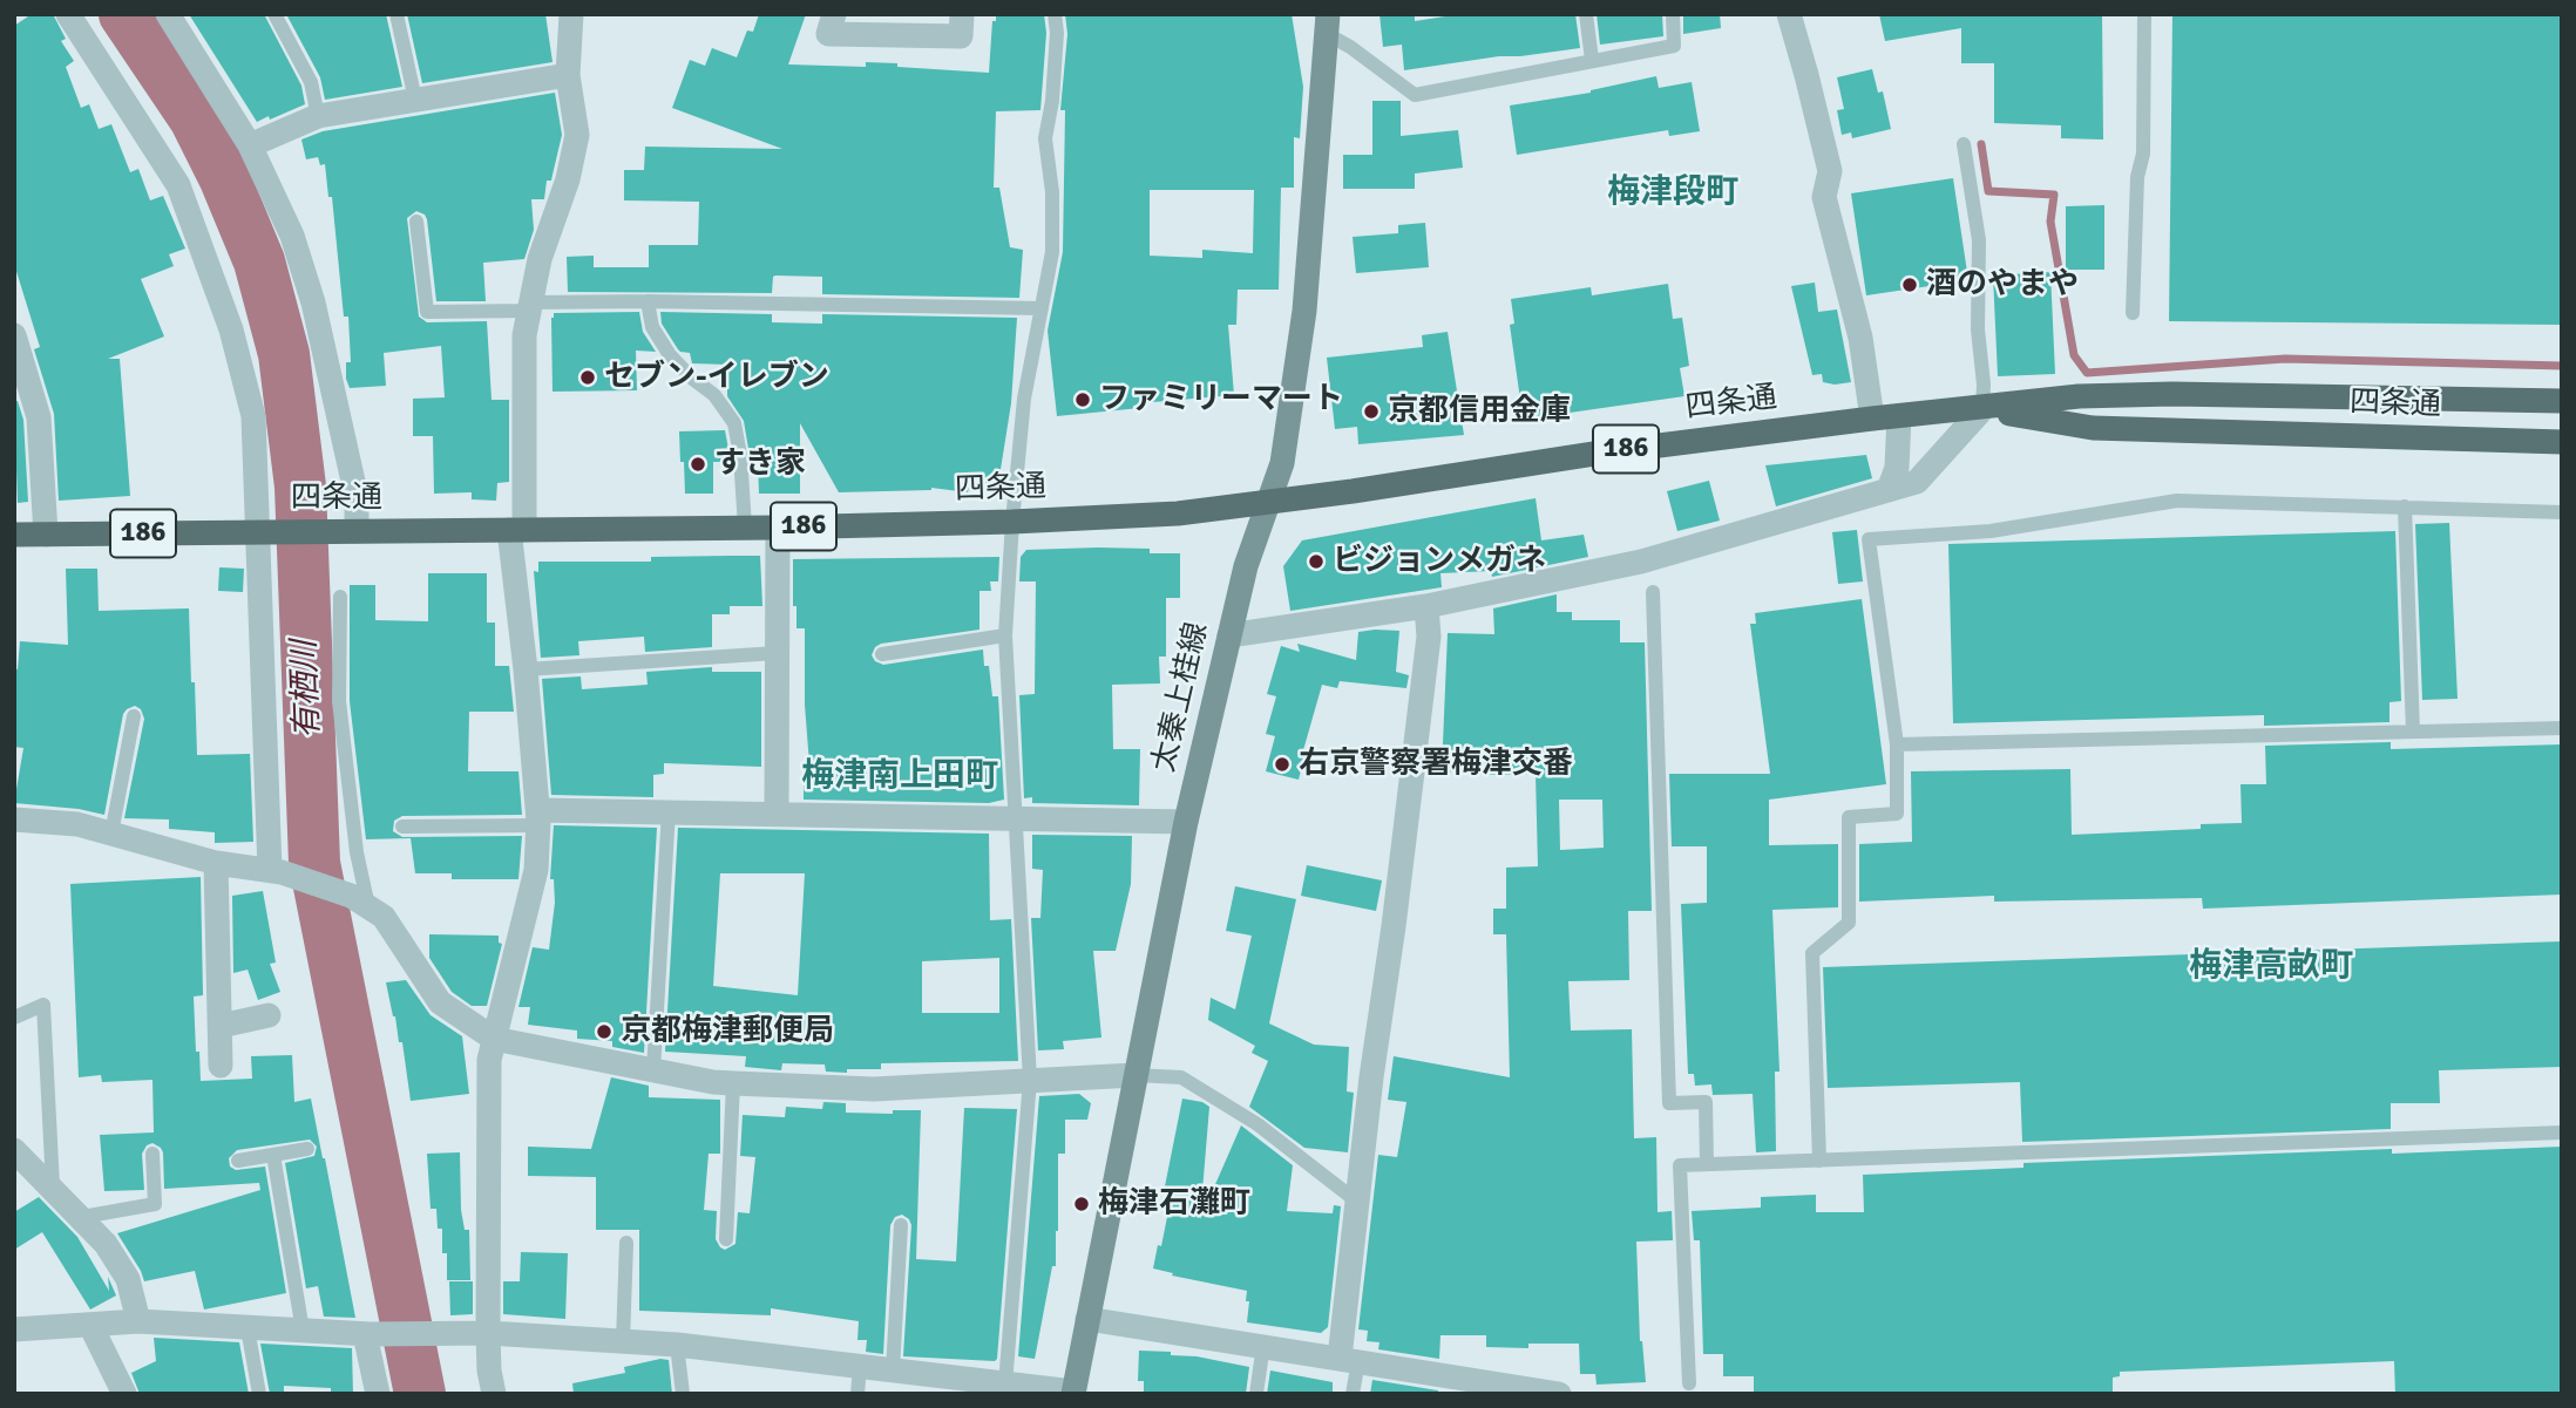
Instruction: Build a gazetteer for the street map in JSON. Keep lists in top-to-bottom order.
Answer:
{
  "streets": {
    "main road": ["四条通", "186", "太秦上桂線"]
  },
  "crossings": [
    ["四条通", "太秦上桂線"]
  ],
  "districts": ["梅津段町", "梅津南上田町", "梅津高畝町"],
  "water": ["有栖川"],
  "places": [
    "酒のやまや",
    "セブン-イレブン",
    "ファミリーマート",
    "京都信用金庫",
    "すき家",
    "ビジョンメガネ",
    "右京警察署梅津交番",
    "京都梅津郵便局",
    "梅津石灘町"
  ]
}
